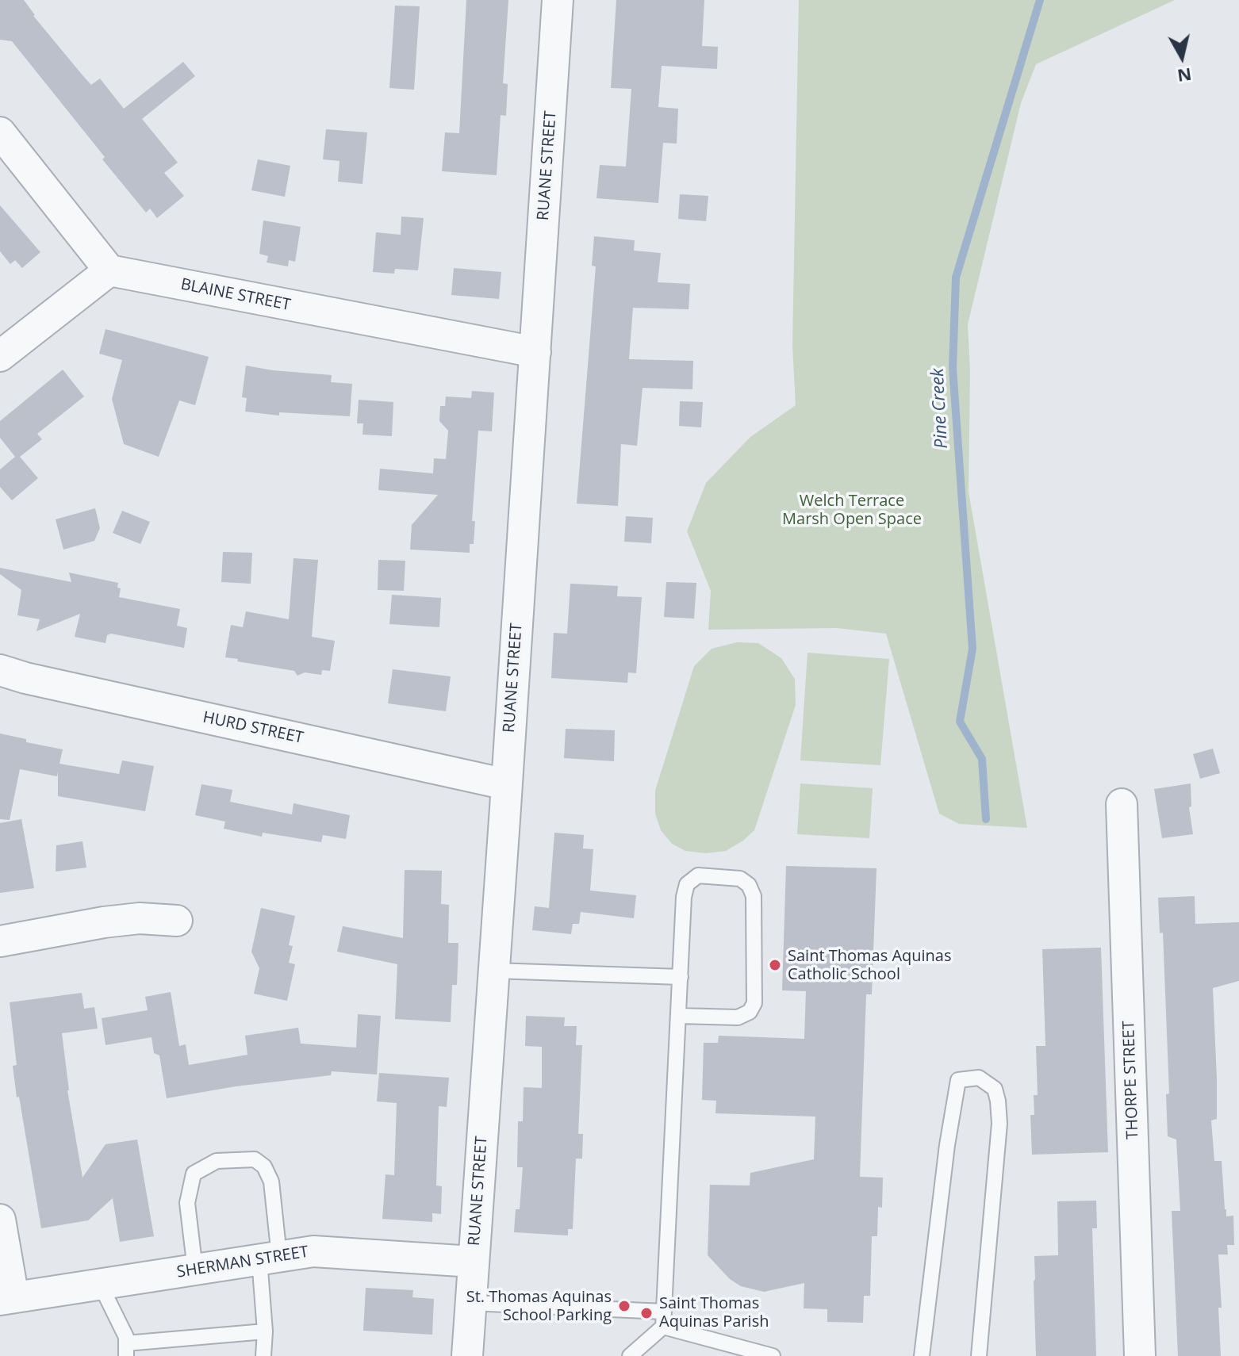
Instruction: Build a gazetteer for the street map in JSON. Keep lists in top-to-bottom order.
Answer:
{
  "streets": {
    "street": [
      "RUANE STREET",
      "BLAINE STREET",
      "HURD STREET",
      "THORPE STREET",
      "SHERMAN STREET"
    ]
  },
  "crossings": [
    ["RUANE STREET", "BLAINE STREET"],
    ["RUANE STREET", "HURD STREET"],
    ["RUANE STREET", "SHERMAN STREET"]
  ],
  "water": ["Pine Creek"],
  "parks": ["Welch Terrace Marsh Open Space"],
  "places": ["Saint Thomas Aquinas Catholic School", "St. Thomas Aquinas School Parking", "Saint Thomas Aquinas Parish"],
  "north": "bottom"
}
